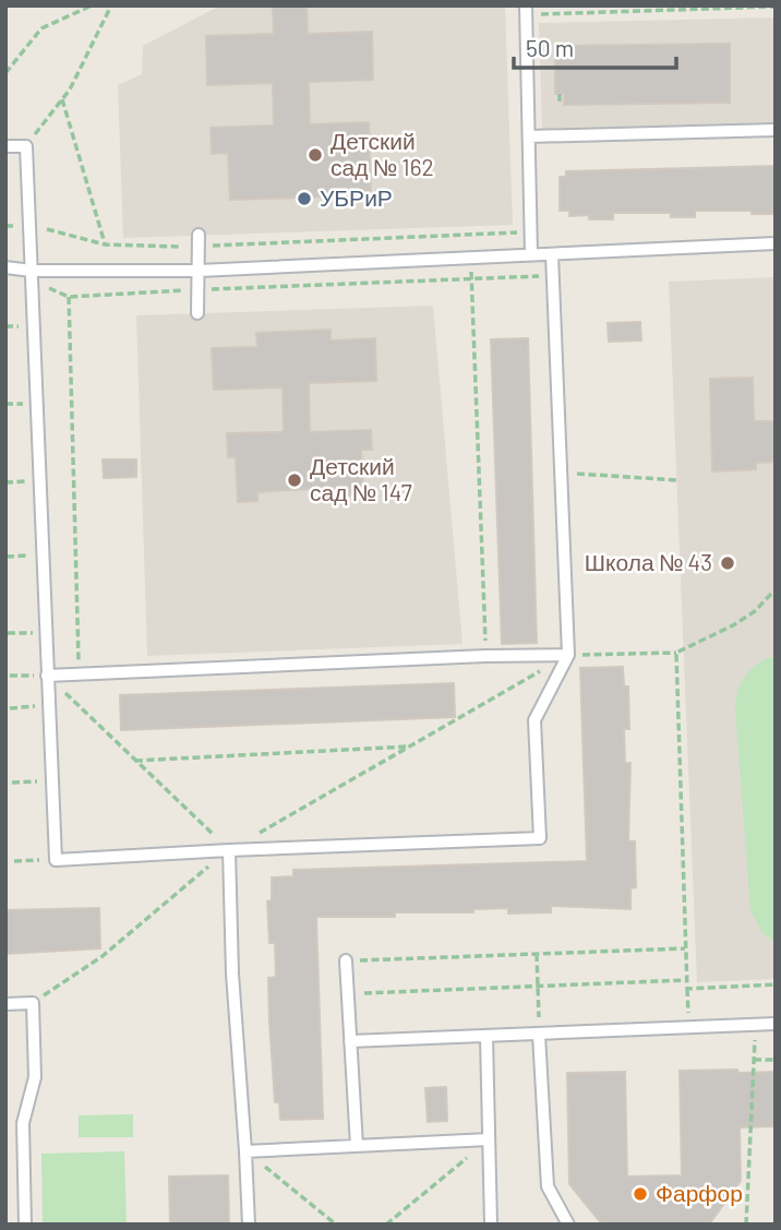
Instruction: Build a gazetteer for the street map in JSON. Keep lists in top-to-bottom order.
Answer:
{
  "places": [
    "Детский сад № 162",
    "УБРиР",
    "Детский сад № 147",
    "Школа № 43",
    "Фарфор"
  ],
  "scale_bar": "50 m"
}
